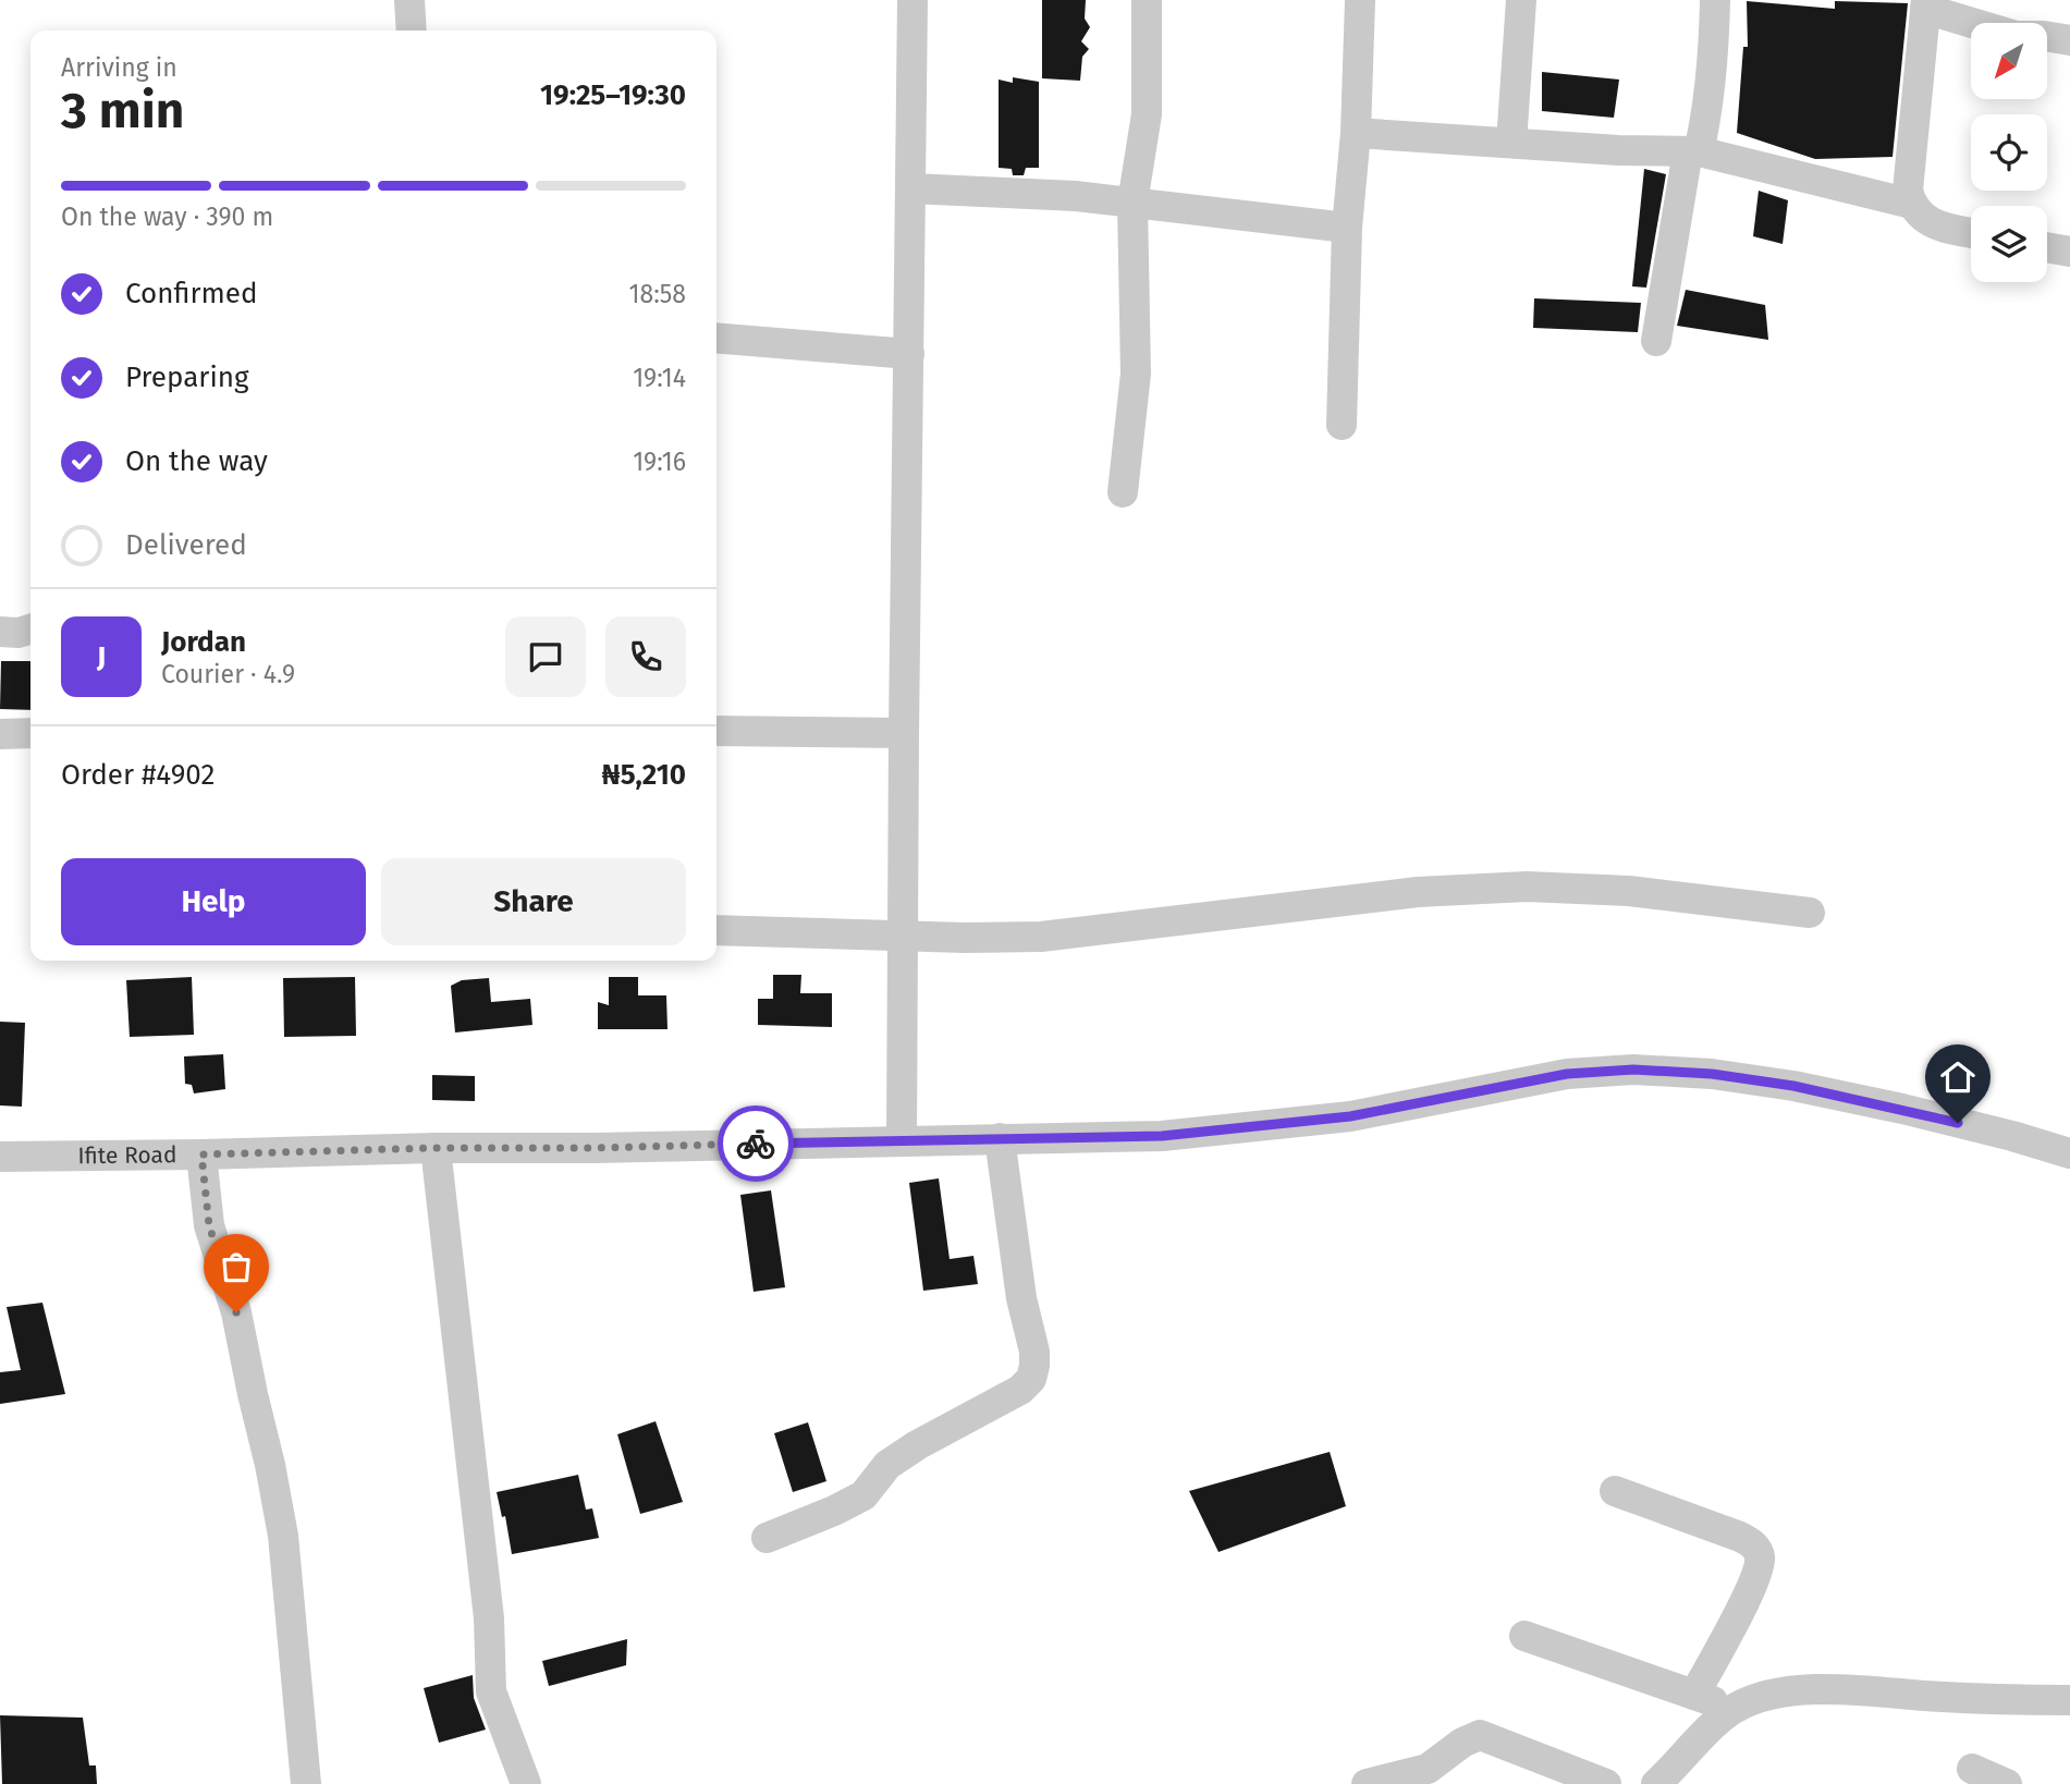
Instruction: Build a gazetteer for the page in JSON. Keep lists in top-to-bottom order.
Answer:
{
  "streets": {
    "street": ["Ifite Road"]
  },
  "north": "bottom left",
  "page": {
    "heading": ["3 min", "Arriving in", "19:25–19:30"],
    "panel": [
      "Jordan",
      "Courier · 4.9",
      "Order #4902",
      "₦5,210"
    ],
    "bar": "On the way · 390 m",
    "list": [
      ["Confirmed", "18:58"],
      ["Preparing", "19:14"],
      ["On the way", "19:16"],
      "Delivered"
    ],
    "round": "J",
    "buttons": ["Help", "Share"]
  }
}
